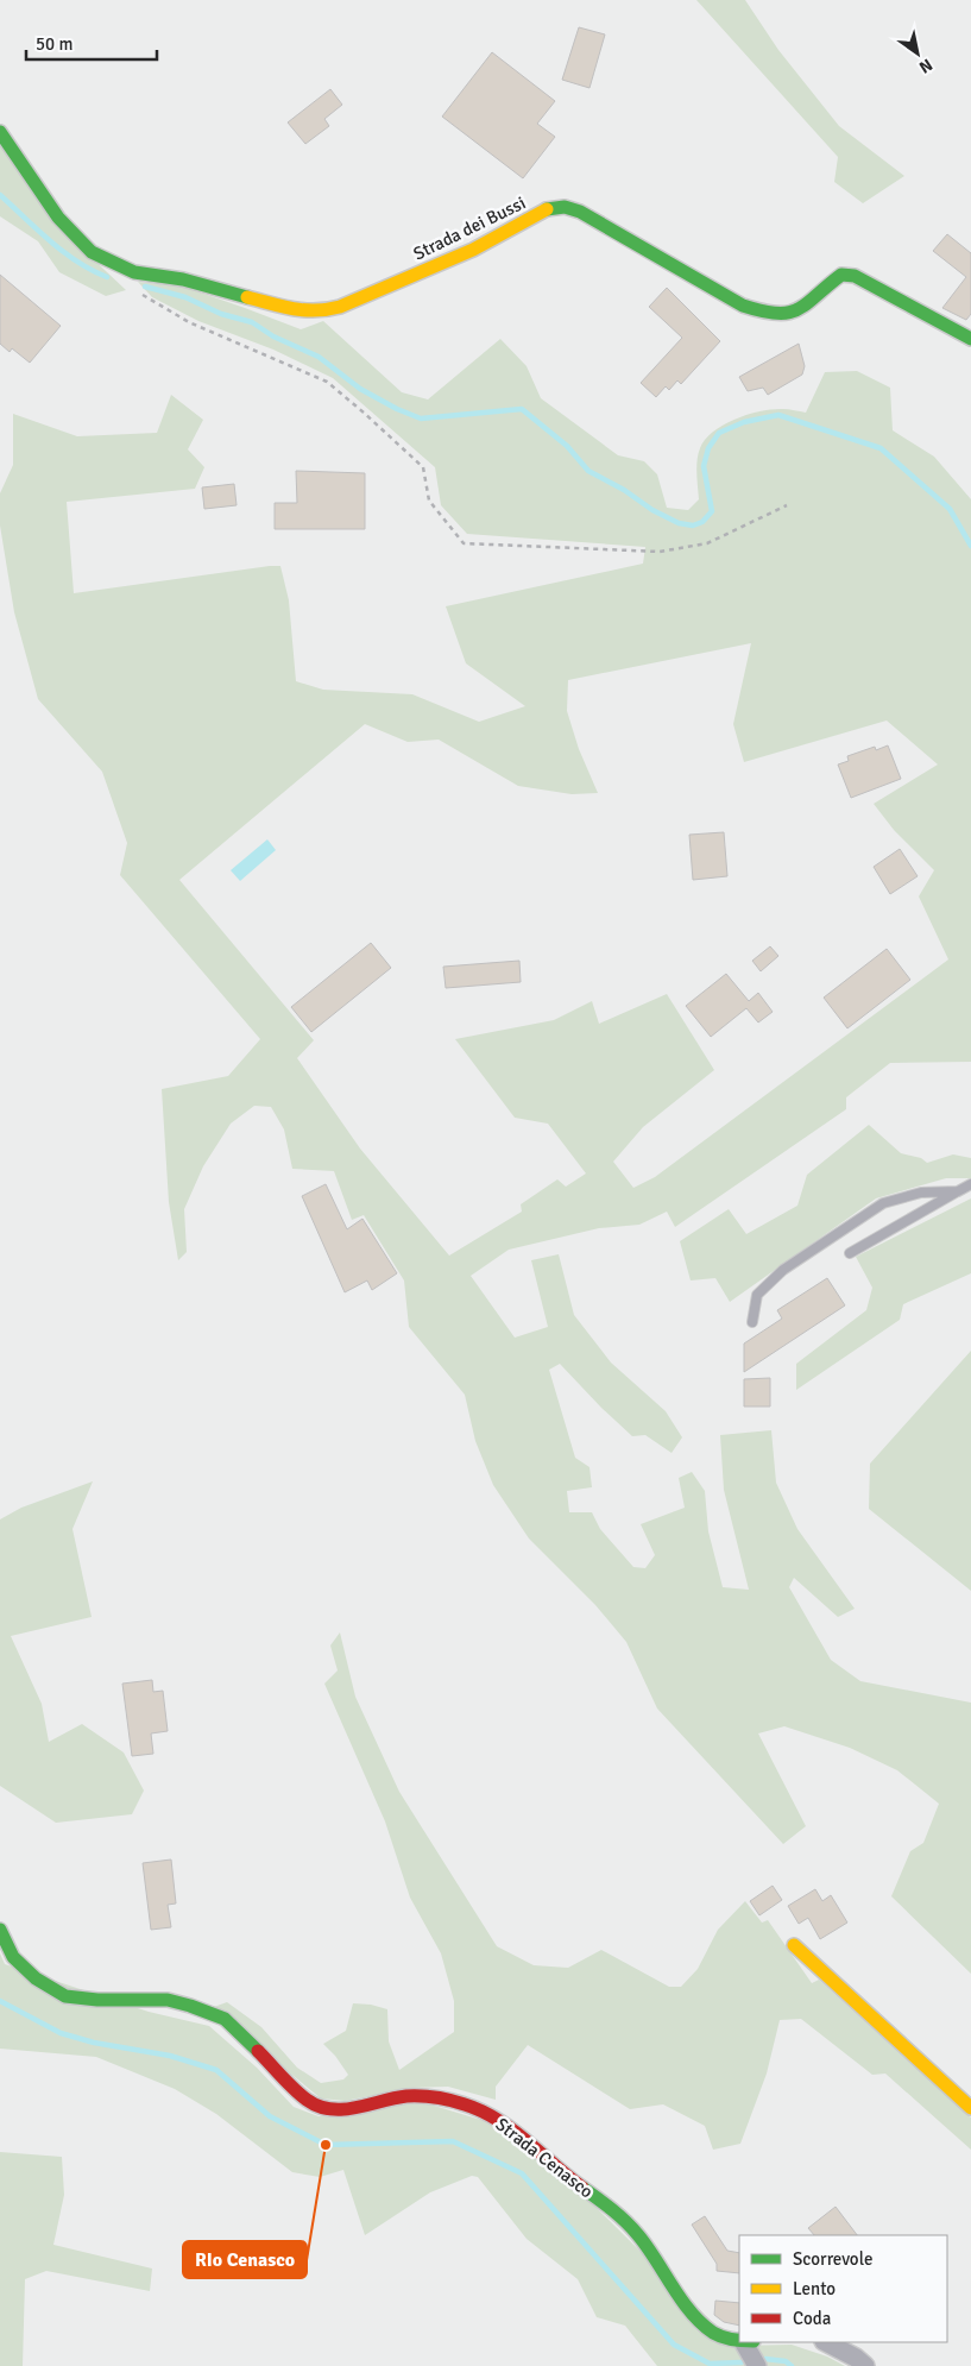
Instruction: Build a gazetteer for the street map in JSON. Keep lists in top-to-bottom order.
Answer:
{
  "streets": {
    "street": ["Strada dei Bussi", "Strada Cenasco"]
  },
  "places": ["RIo Cenasco"],
  "legend": ["Scorrevole", "Lento", "Coda"],
  "scale_bar": "50 m",
  "north": "bottom right"
}
